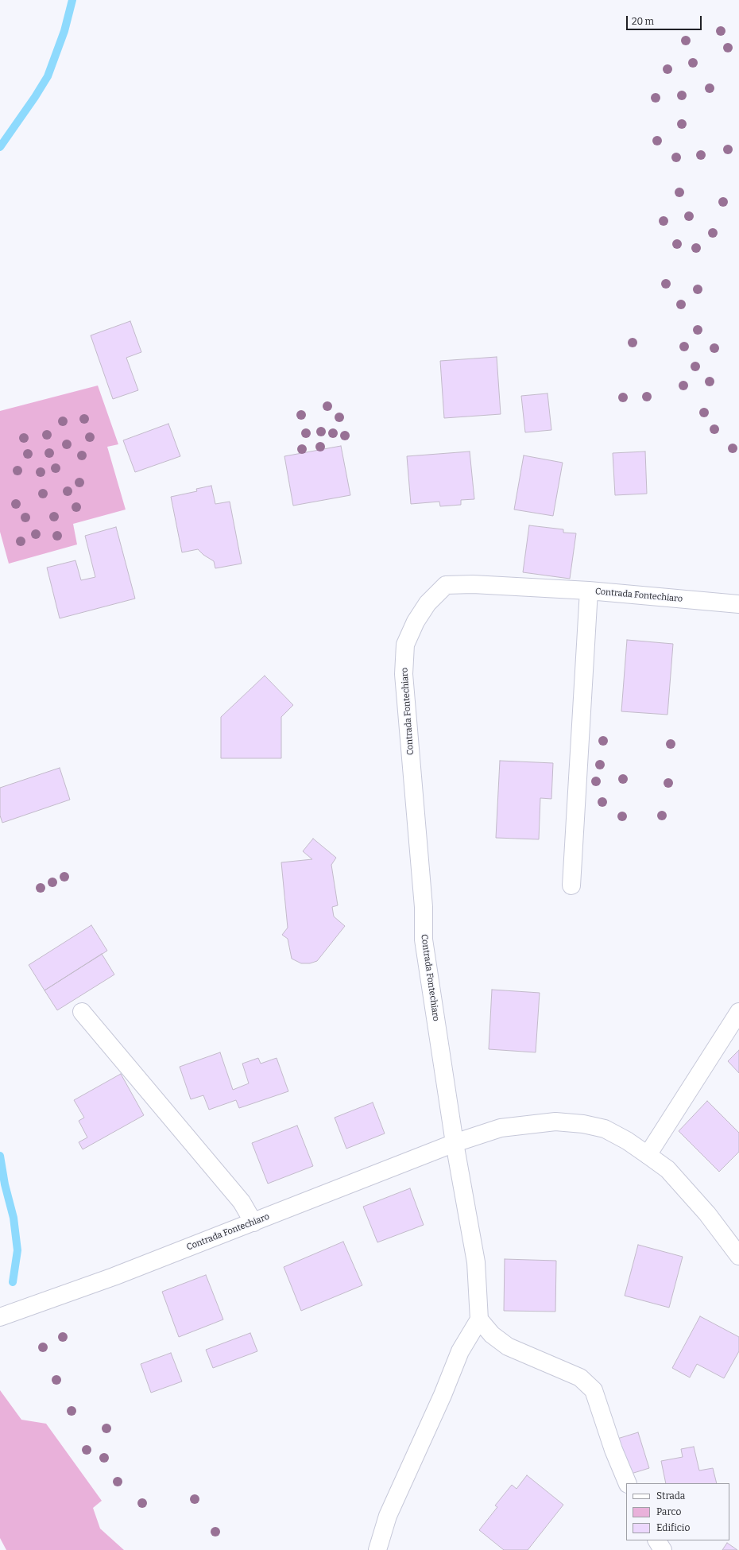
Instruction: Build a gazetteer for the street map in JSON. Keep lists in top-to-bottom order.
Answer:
{
  "streets": {
    "street": ["Contrada Fontechiaro"]
  },
  "legend": ["Strada", "Parco", "Edificio"],
  "scale_bar": "20 m"
}
